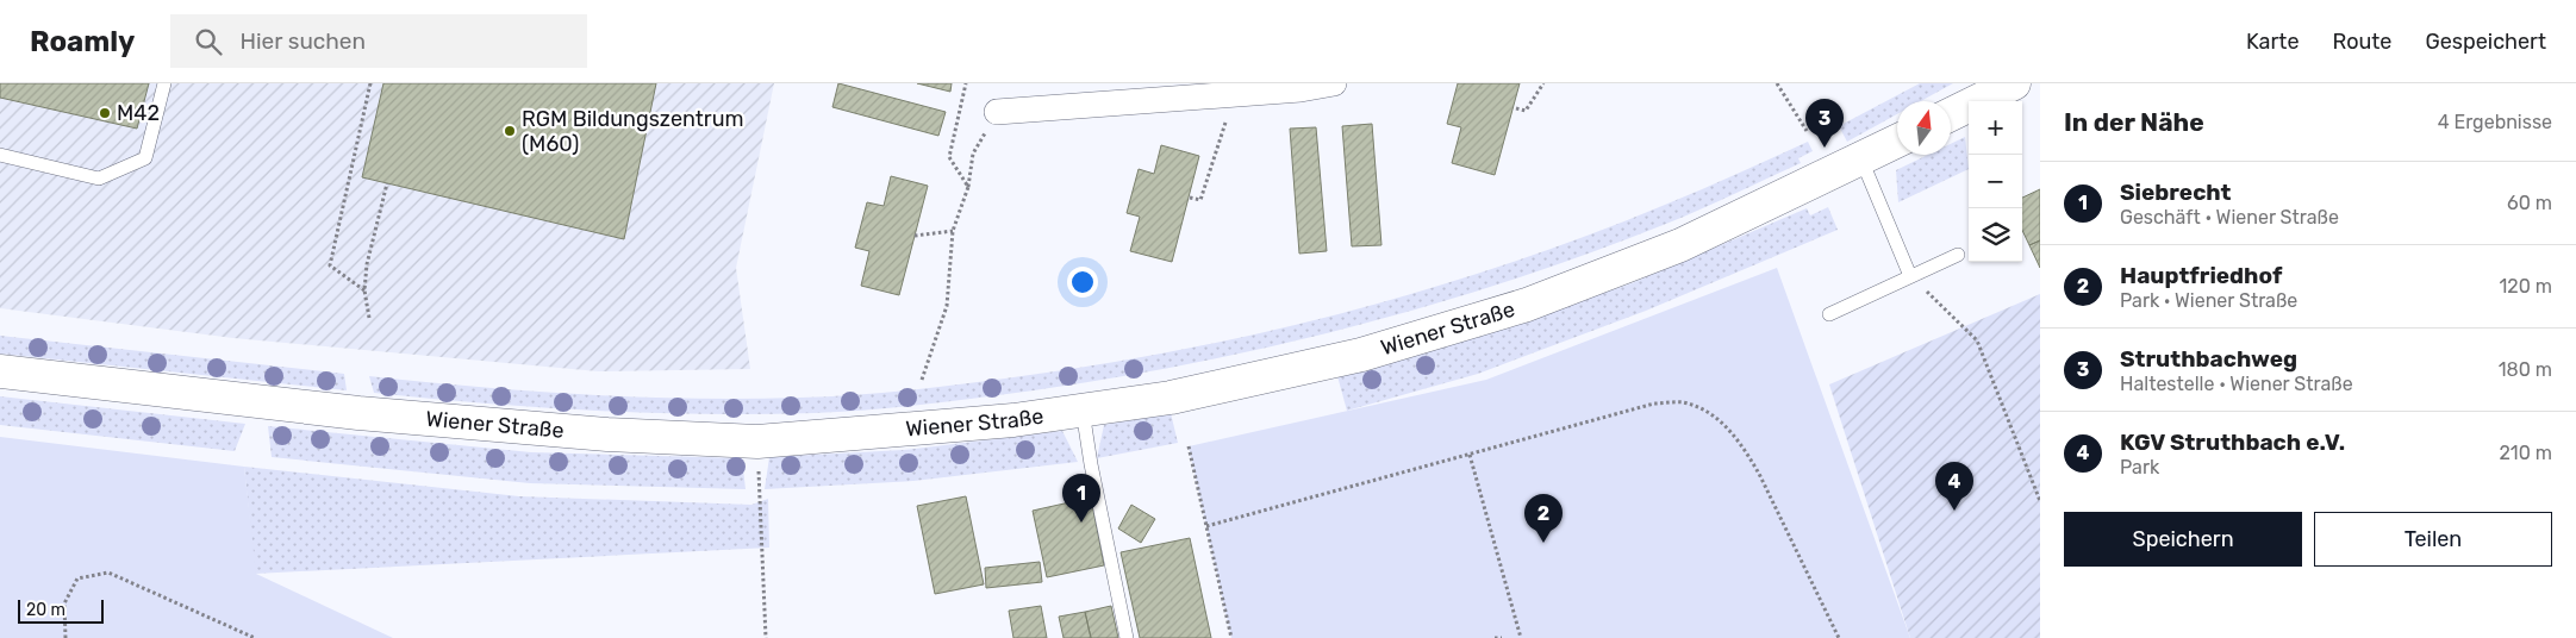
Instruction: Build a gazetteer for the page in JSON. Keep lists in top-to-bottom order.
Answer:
{
  "streets": {
    "main road": ["Wiener Straße"]
  },
  "places": ["M42", "RGM Bildungszentrum (M60)"],
  "scale_bar": "20 m",
  "north": "top",
  "page": {
    "header": "Roamly",
    "search": "Hier suchen",
    "nav": ["Karte", "Route", "Gespeichert"],
    "heading": ["In der Nähe", "4 Ergebnisse"],
    "pins": [
      "3",
      "4",
      "1",
      "2"
    ],
    "map_buttons": ["+", "−"],
    "list": [
      {
        "mark": "1",
        "name": "Siebrecht",
        "note": "Geschäft · Wiener Straße",
        "value": "60 m"
      },
      {
        "mark": "2",
        "name": "Hauptfriedhof",
        "note": "Park · Wiener Straße",
        "value": "120 m"
      },
      {
        "mark": "3",
        "name": "Struthbachweg",
        "note": "Haltestelle · Wiener Straße",
        "value": "180 m"
      },
      {
        "mark": "4",
        "name": "KGV Struthbach e.V.",
        "note": "Park",
        "value": "210 m"
      }
    ],
    "buttons": ["Speichern", "Teilen"],
    "scale": "20 m"
  }
}
